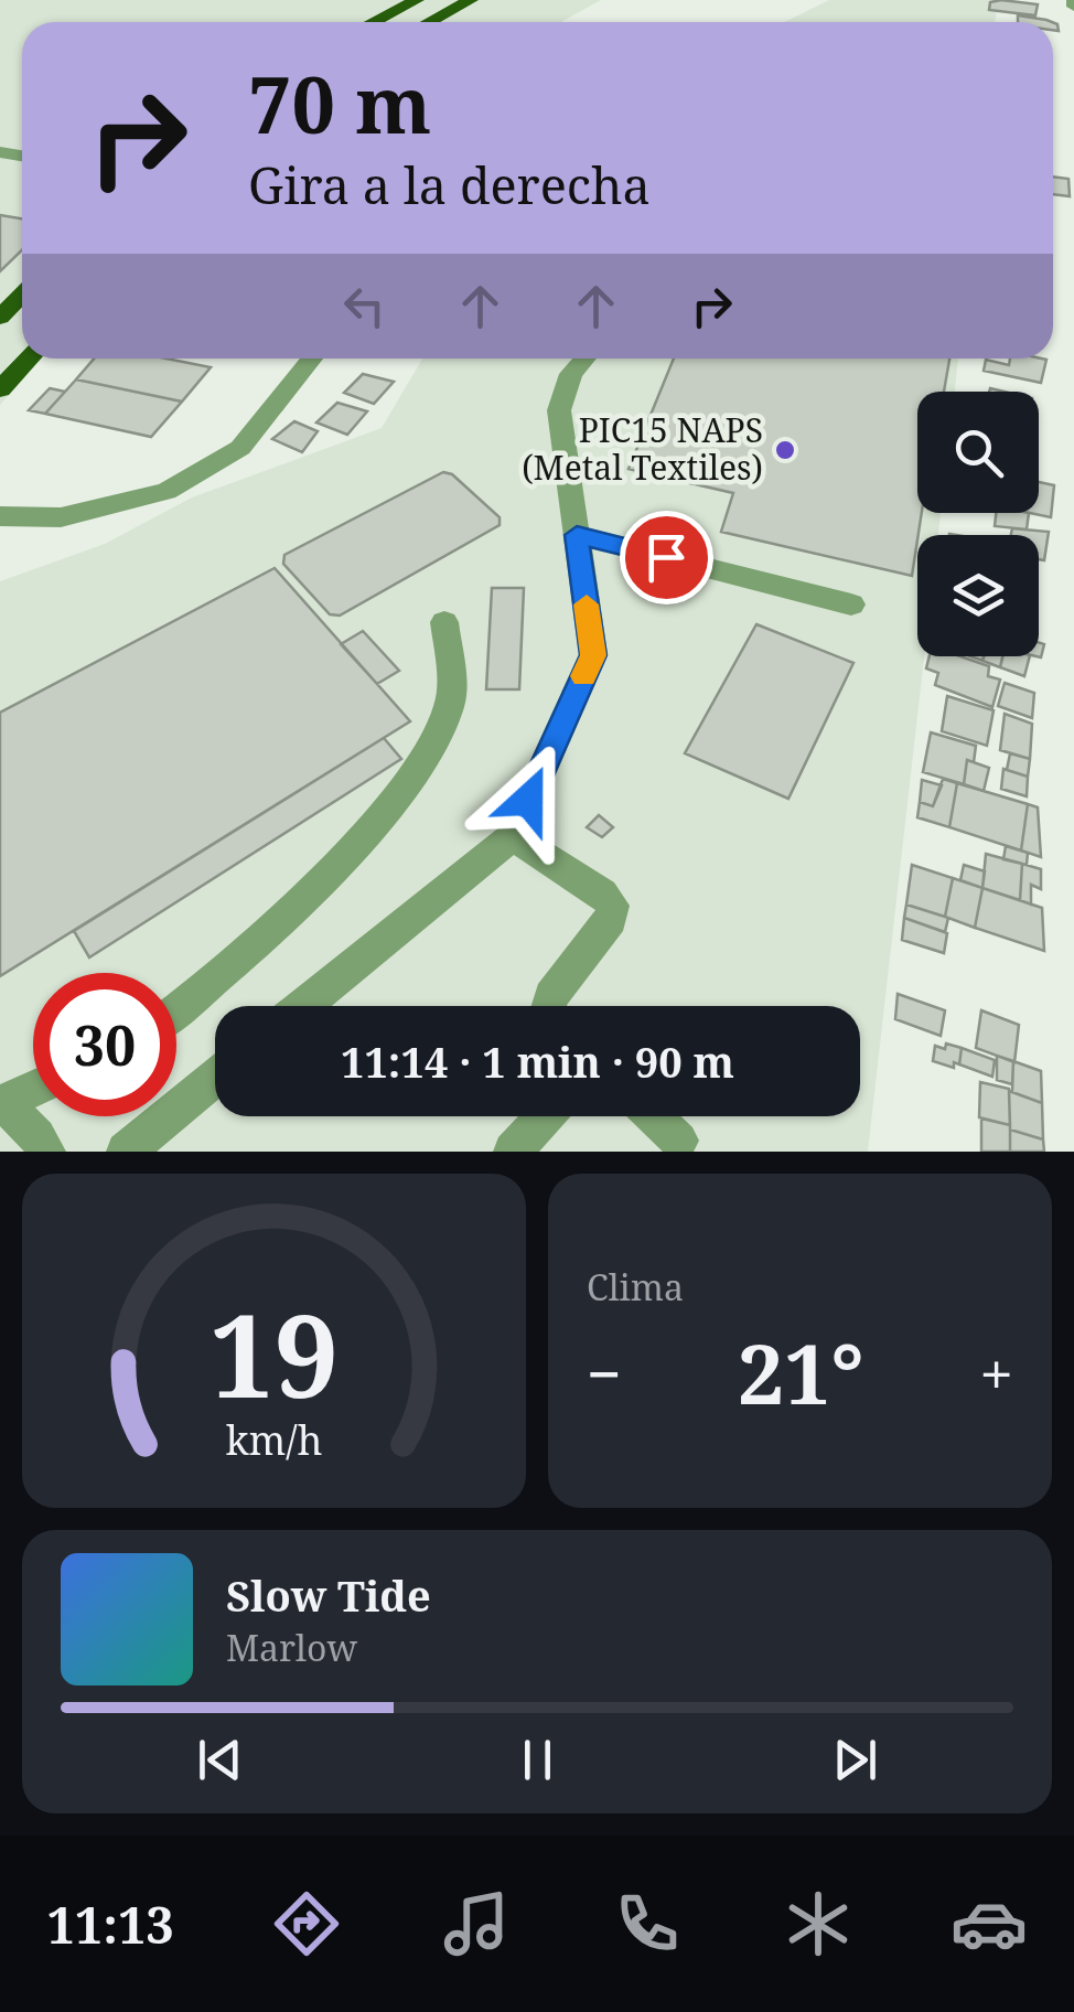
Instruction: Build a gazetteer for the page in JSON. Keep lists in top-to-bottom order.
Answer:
{
  "places": ["PIC15 NAPS (Metal Textiles)"],
  "page": {
    "turn": ["70 m", "Gira a la derecha"],
    "limit": "30",
    "trip": "11:14 · 1 min · 90 m",
    "tile": "Clima",
    "heat": ["−", "21°", "+"],
    "song": ["Slow Tide", "Marlow"],
    "tabs": "11:13",
    "gauge": ["19", "km/h"]
  }
}
